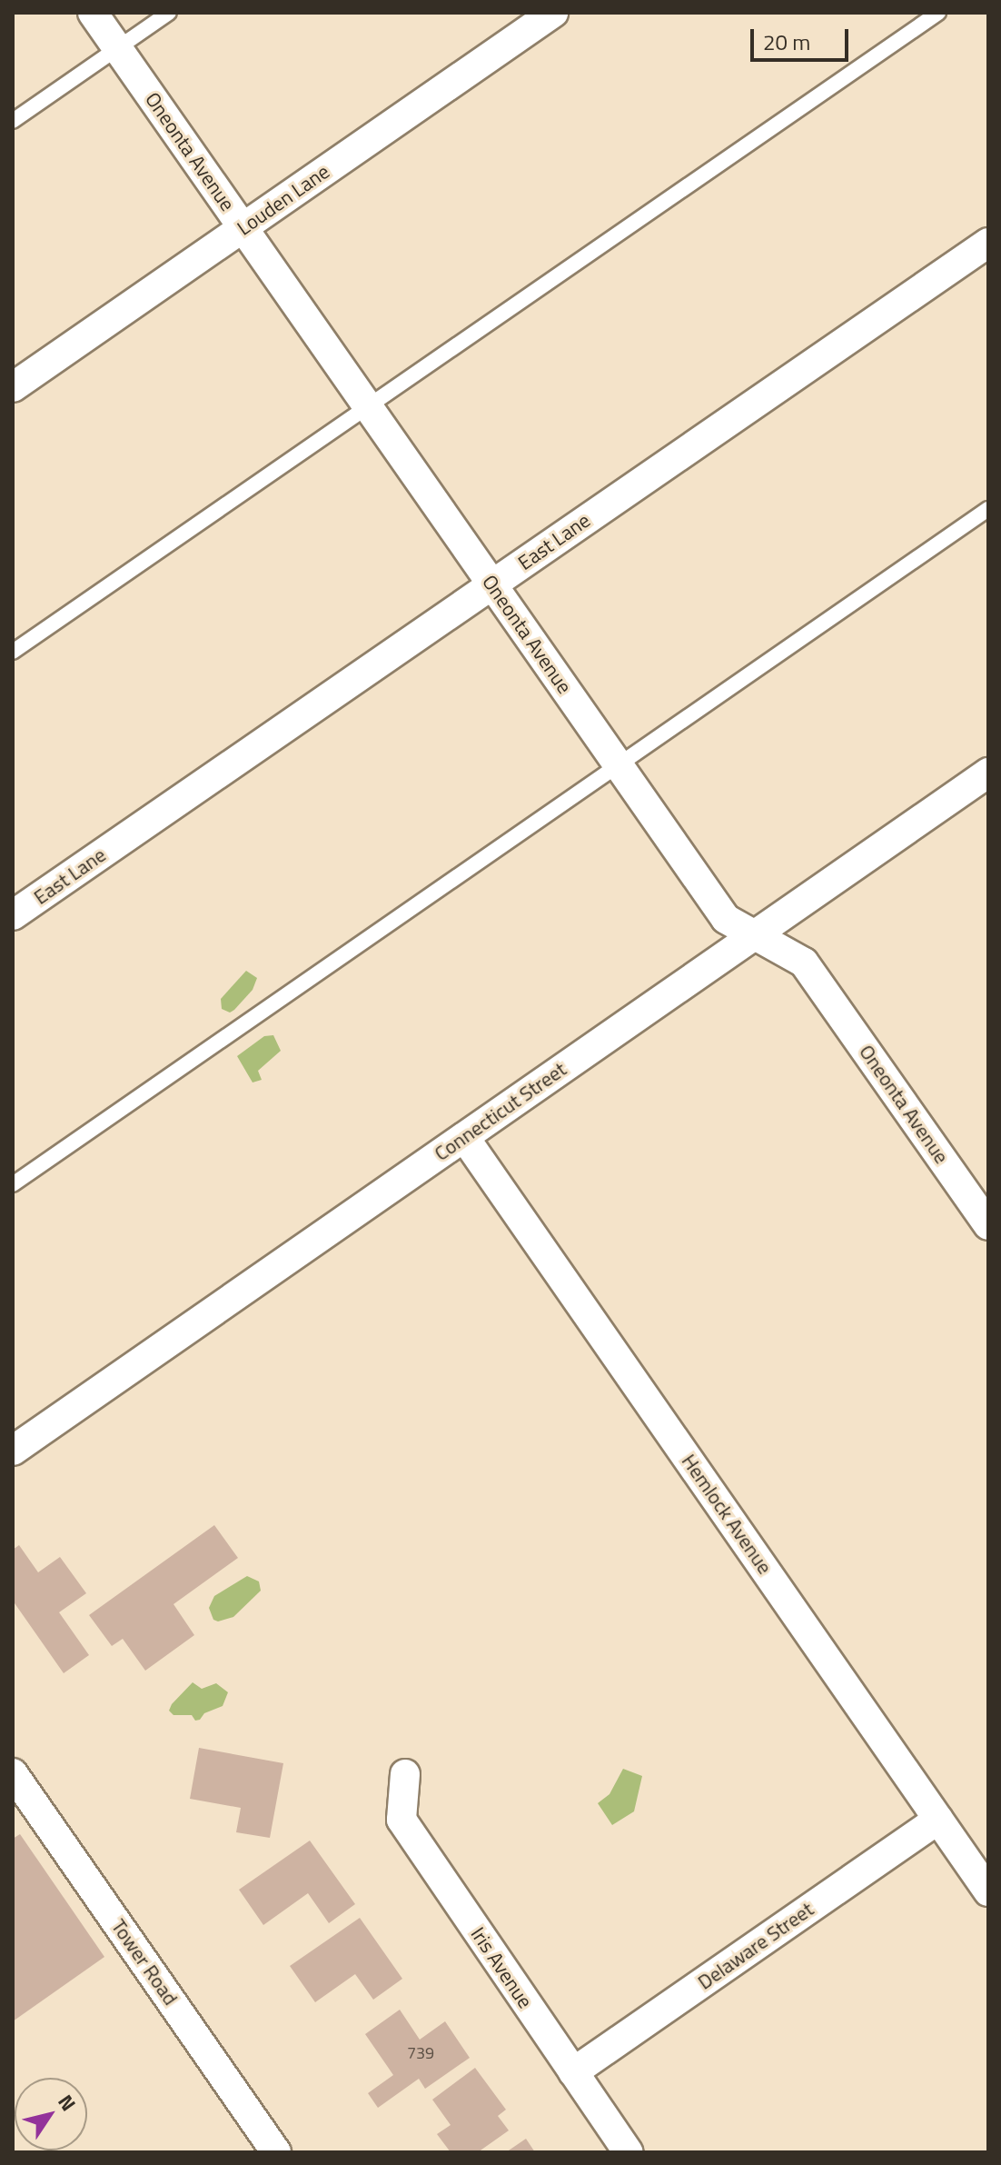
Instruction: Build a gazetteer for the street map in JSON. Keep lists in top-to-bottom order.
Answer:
{
  "streets": {
    "street": [
      "Oneonta Avenue",
      "Louden Lane",
      "East Lane",
      "Connecticut Street",
      "Hemlock Avenue",
      "Delaware Street",
      "Tower Road",
      "Iris Avenue"
    ]
  },
  "crossings": [
    ["Oneonta Avenue", "Louden Lane"],
    ["Oneonta Avenue", "East Lane"],
    ["Oneonta Avenue", "Connecticut Street"],
    ["Connecticut Street", "Hemlock Avenue"],
    ["Hemlock Avenue", "Delaware Street"],
    ["Delaware Street", "Iris Avenue"]
  ],
  "house_numbers": ["739"],
  "scale_bar": "20 m",
  "north": "top right"
}
